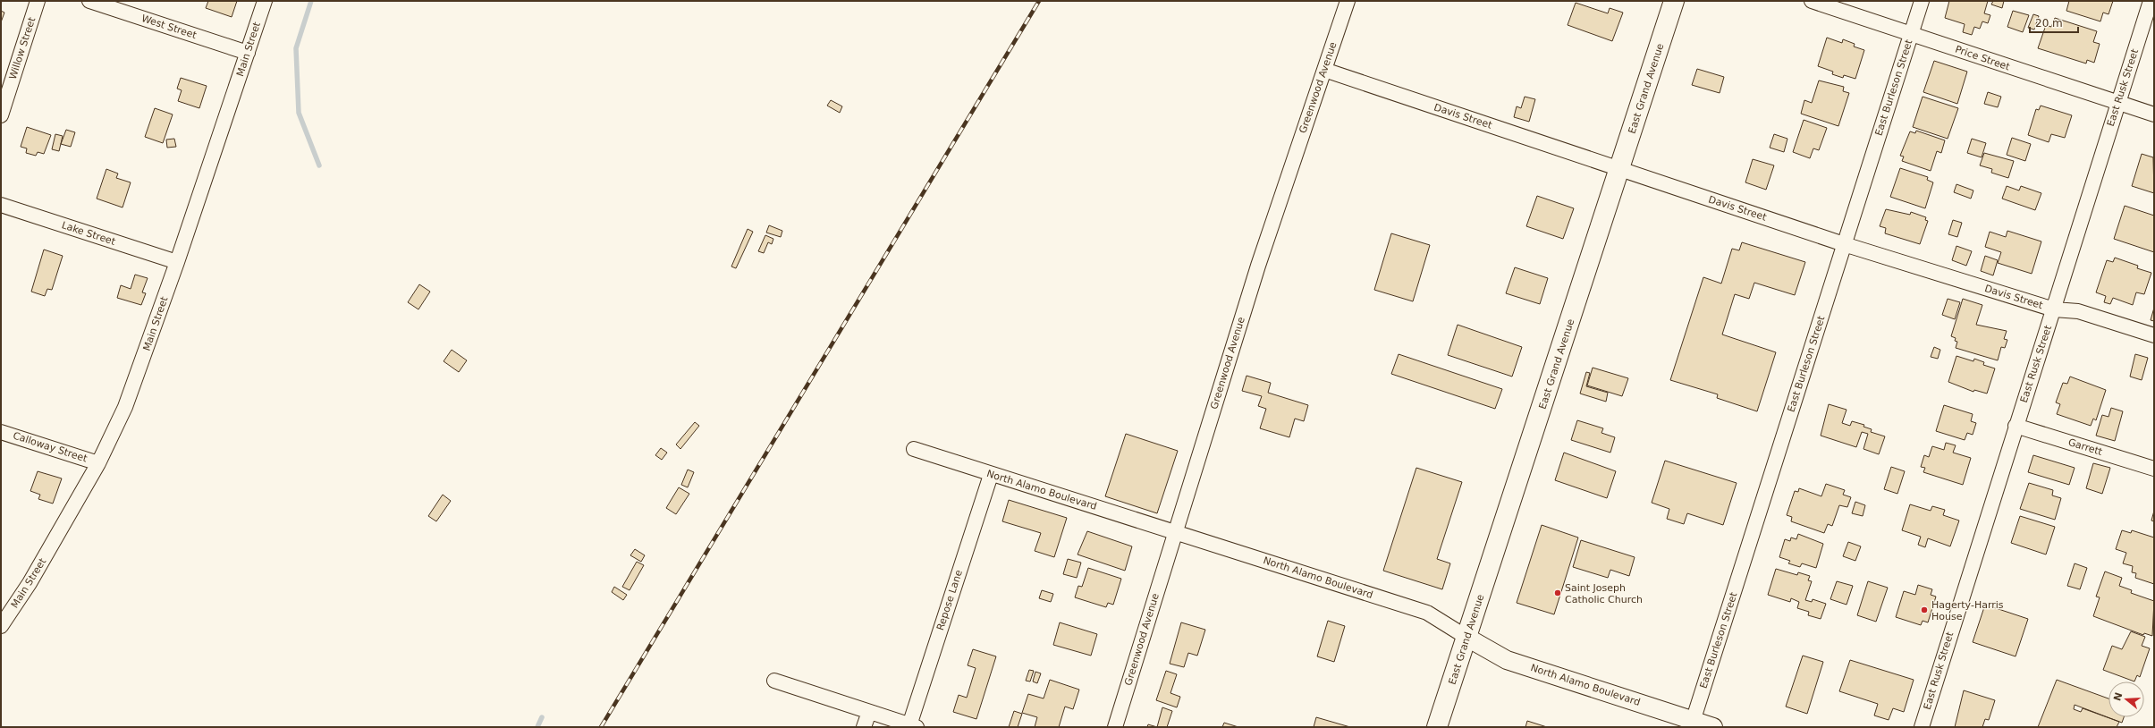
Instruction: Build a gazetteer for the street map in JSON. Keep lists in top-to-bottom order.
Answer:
{
  "streets": {
    "highway": ["East Grand Avenue"],
    "street": [
      "West Street",
      "Willow Street",
      "Main Street",
      "Price Street",
      "Greenwood Avenue",
      "East Burleson Street",
      "East Rusk Street",
      "Davis Street",
      "Lake Street",
      "Calloway Street",
      "Garrett",
      "North Alamo Boulevard",
      "Repose Lane"
    ]
  },
  "crossings": [
    ["West Street", "Main Street"],
    ["Main Street", "Lake Street"],
    ["Main Street", "Calloway Street"],
    ["Price Street", "East Burleson Street"],
    ["Price Street", "East Rusk Street"],
    ["Greenwood Avenue", "Davis Street"],
    ["Greenwood Avenue", "North Alamo Boulevard"],
    ["East Burleson Street", "Davis Street"],
    ["East Burleson Street", "North Alamo Boulevard"],
    ["East Rusk Street", "Davis Street"],
    ["East Rusk Street", "Garrett"],
    ["East Grand Avenue", "Davis Street"],
    ["East Grand Avenue", "North Alamo Boulevard"],
    ["North Alamo Boulevard", "Repose Lane"]
  ],
  "places": ["Saint Joseph Catholic Church", "Hagerty-Harris House"],
  "scale_bar": "20 m",
  "north": "left"
}
